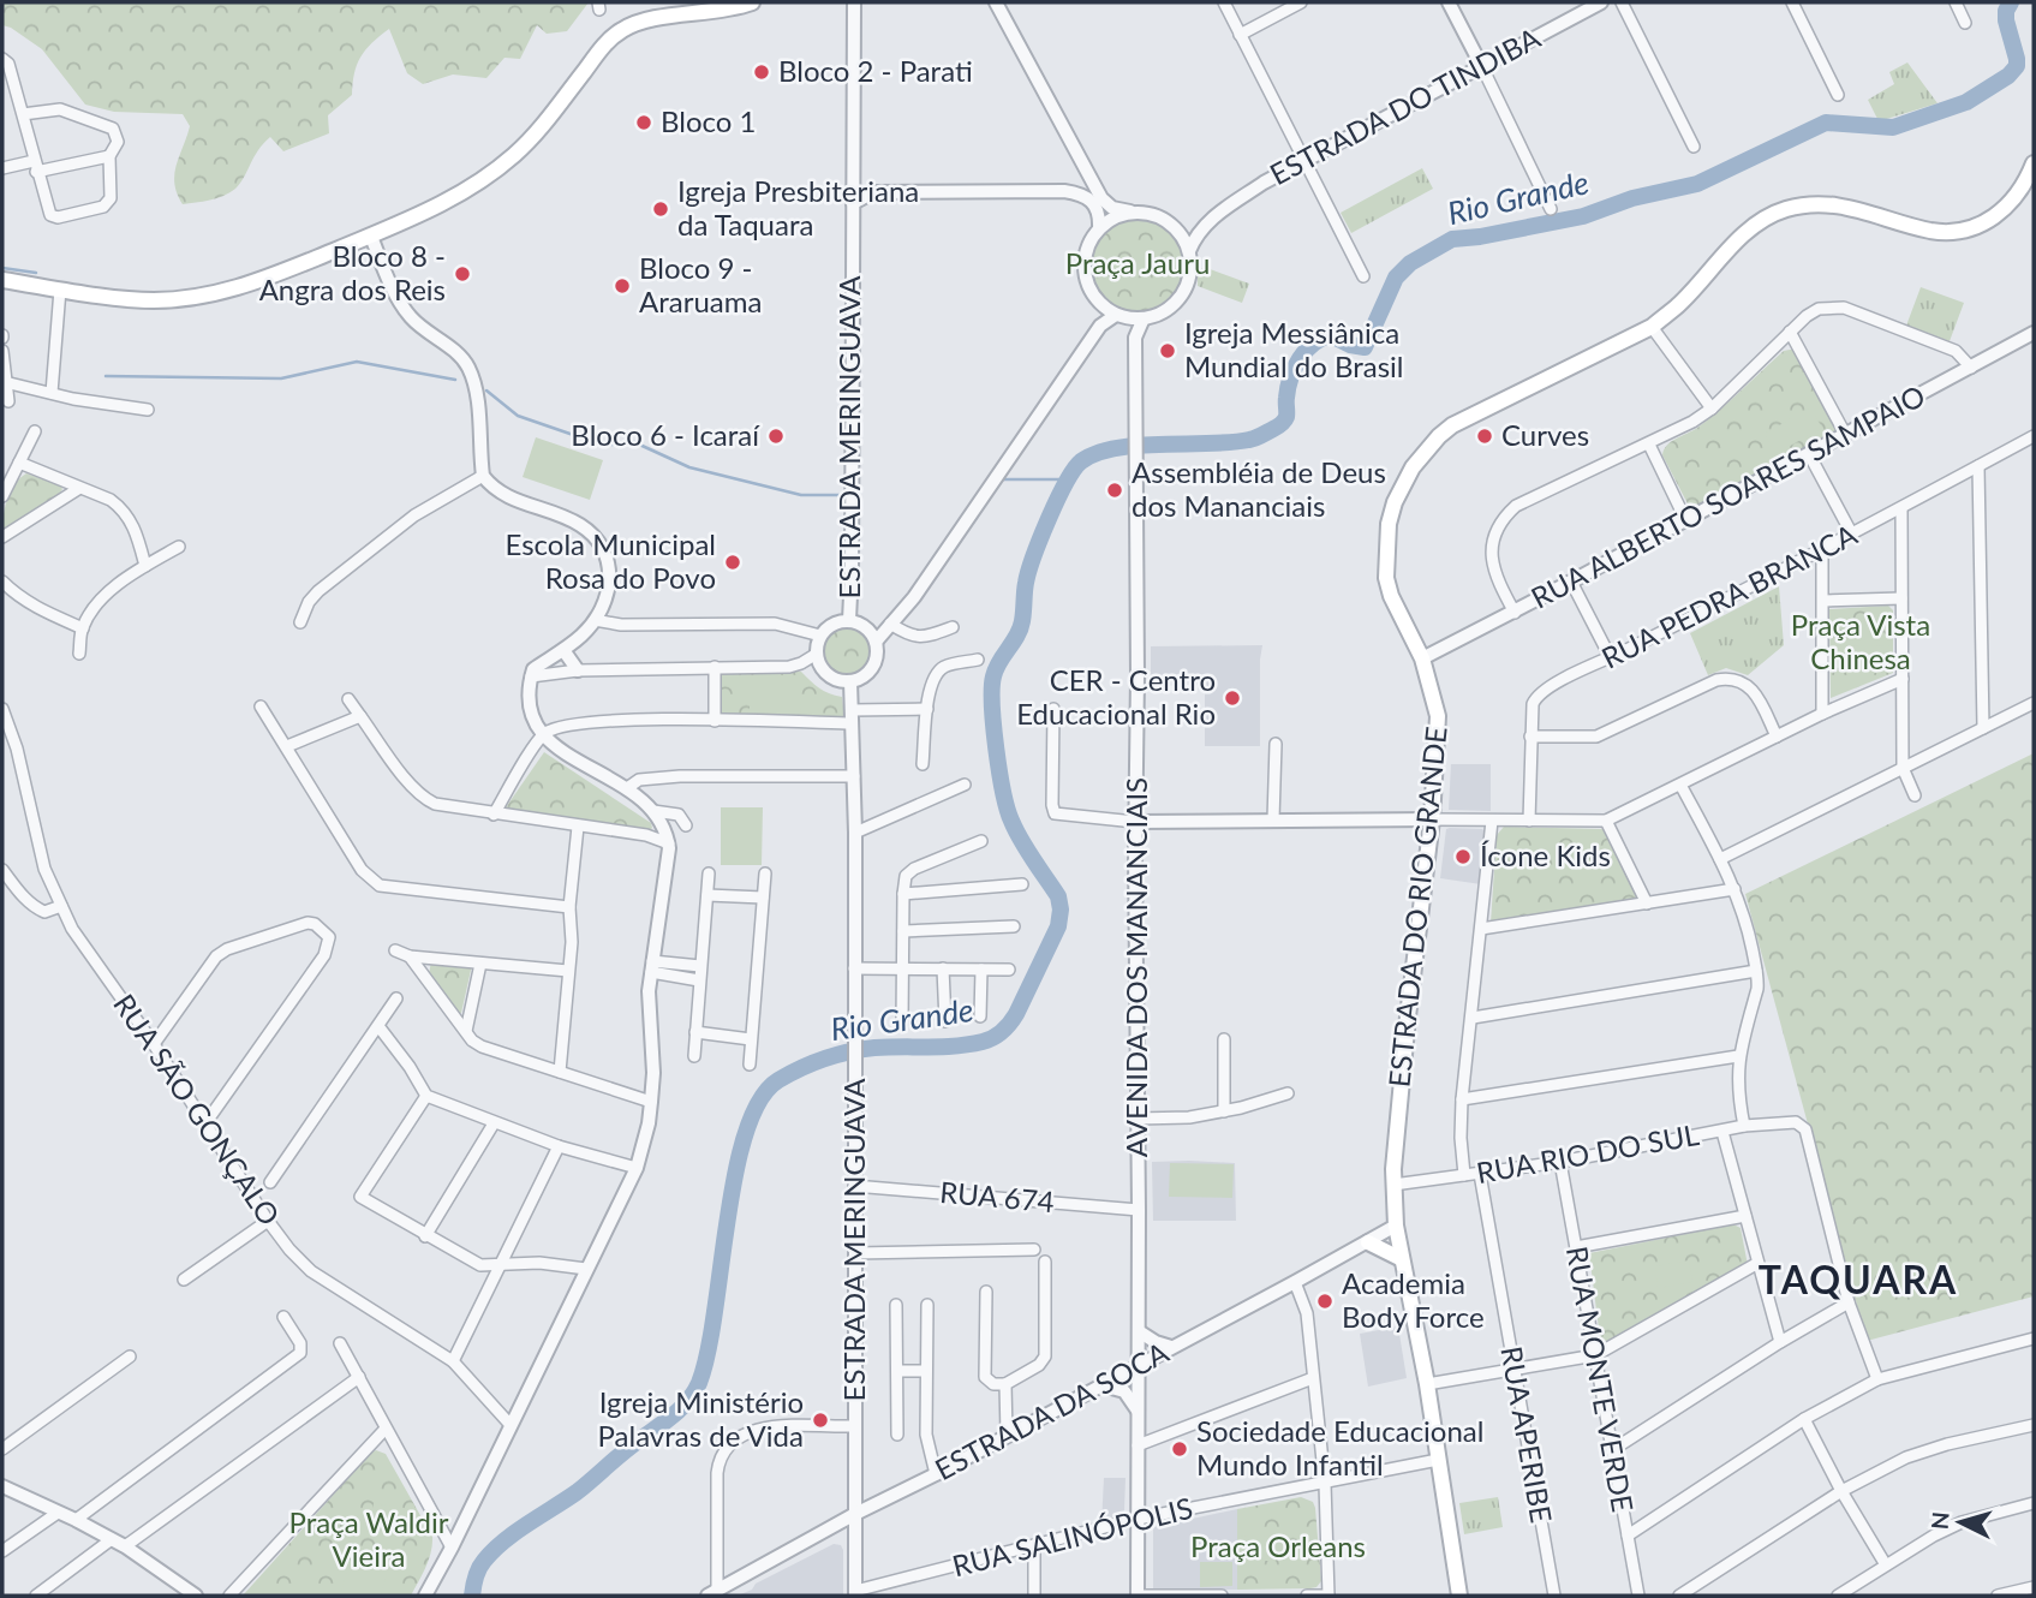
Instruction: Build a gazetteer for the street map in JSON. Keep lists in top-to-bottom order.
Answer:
{
  "streets": {
    "main road": ["ESTRADA DO RIO GRANDE"],
    "street": [
      "ESTRADA DO TINDIBA",
      "ESTRADA MERINGUAVA",
      "RUA ALBERTO SOARES SAMPAIO",
      "RUA PEDRA BRANCA",
      "AVENIDA DOS MANANCIAIS",
      "RUA SÃO GONÇALO",
      "RUA RIO DO SUL",
      "RUA 674",
      "RUA MONTE VERDE",
      "ESTRADA DA SOCA",
      "RUA APERIBE",
      "RUA SALINÓPOLIS"
    ]
  },
  "crossings": [
    ["ESTRADA DO TINDIBA", "AVENIDA DOS MANANCIAIS"],
    ["ESTRADA MERINGUAVA", "RUA 674"],
    ["ESTRADA MERINGUAVA", "ESTRADA DA SOCA"],
    ["ESTRADA MERINGUAVA", "RUA SALINÓPOLIS"],
    ["RUA ALBERTO SOARES SAMPAIO", "ESTRADA DO RIO GRANDE"],
    ["ESTRADA DO RIO GRANDE", "RUA RIO DO SUL"],
    ["ESTRADA DO RIO GRANDE", "ESTRADA DA SOCA"],
    ["ESTRADA DO RIO GRANDE", "RUA SALINÓPOLIS"],
    ["AVENIDA DOS MANANCIAIS", "RUA 674"],
    ["AVENIDA DOS MANANCIAIS", "ESTRADA DA SOCA"],
    ["AVENIDA DOS MANANCIAIS", "RUA SALINÓPOLIS"],
    ["RUA RIO DO SUL", "RUA MONTE VERDE"],
    ["RUA RIO DO SUL", "RUA APERIBE"]
  ],
  "districts": ["TAQUARA"],
  "water": ["Rio Grande"],
  "parks": [
    "Praça Jauru",
    "Praça Vista Chinesa",
    "Praça Waldir Vieira",
    "Praça Orleans"
  ],
  "places": [
    "Bloco 2 - Parati",
    "Bloco 1",
    "Igreja Presbiteriana da Taquara",
    "Bloco 8 - Angra dos Reis",
    "Bloco 9 - Araruama",
    "Igreja Messiânica Mundial do Brasil",
    "Bloco 6 - Icaraí",
    "Curves",
    "Assembléia de Deus dos Mananciais",
    "Escola Municipal Rosa do Povo",
    "CER - Centro Educacional Rio",
    "Ícone Kids",
    "Academia Body Force",
    "Igreja Ministério Palavras de Vida",
    "Sociedade Educacional Mundo Infantil"
  ],
  "north": "left"
}
